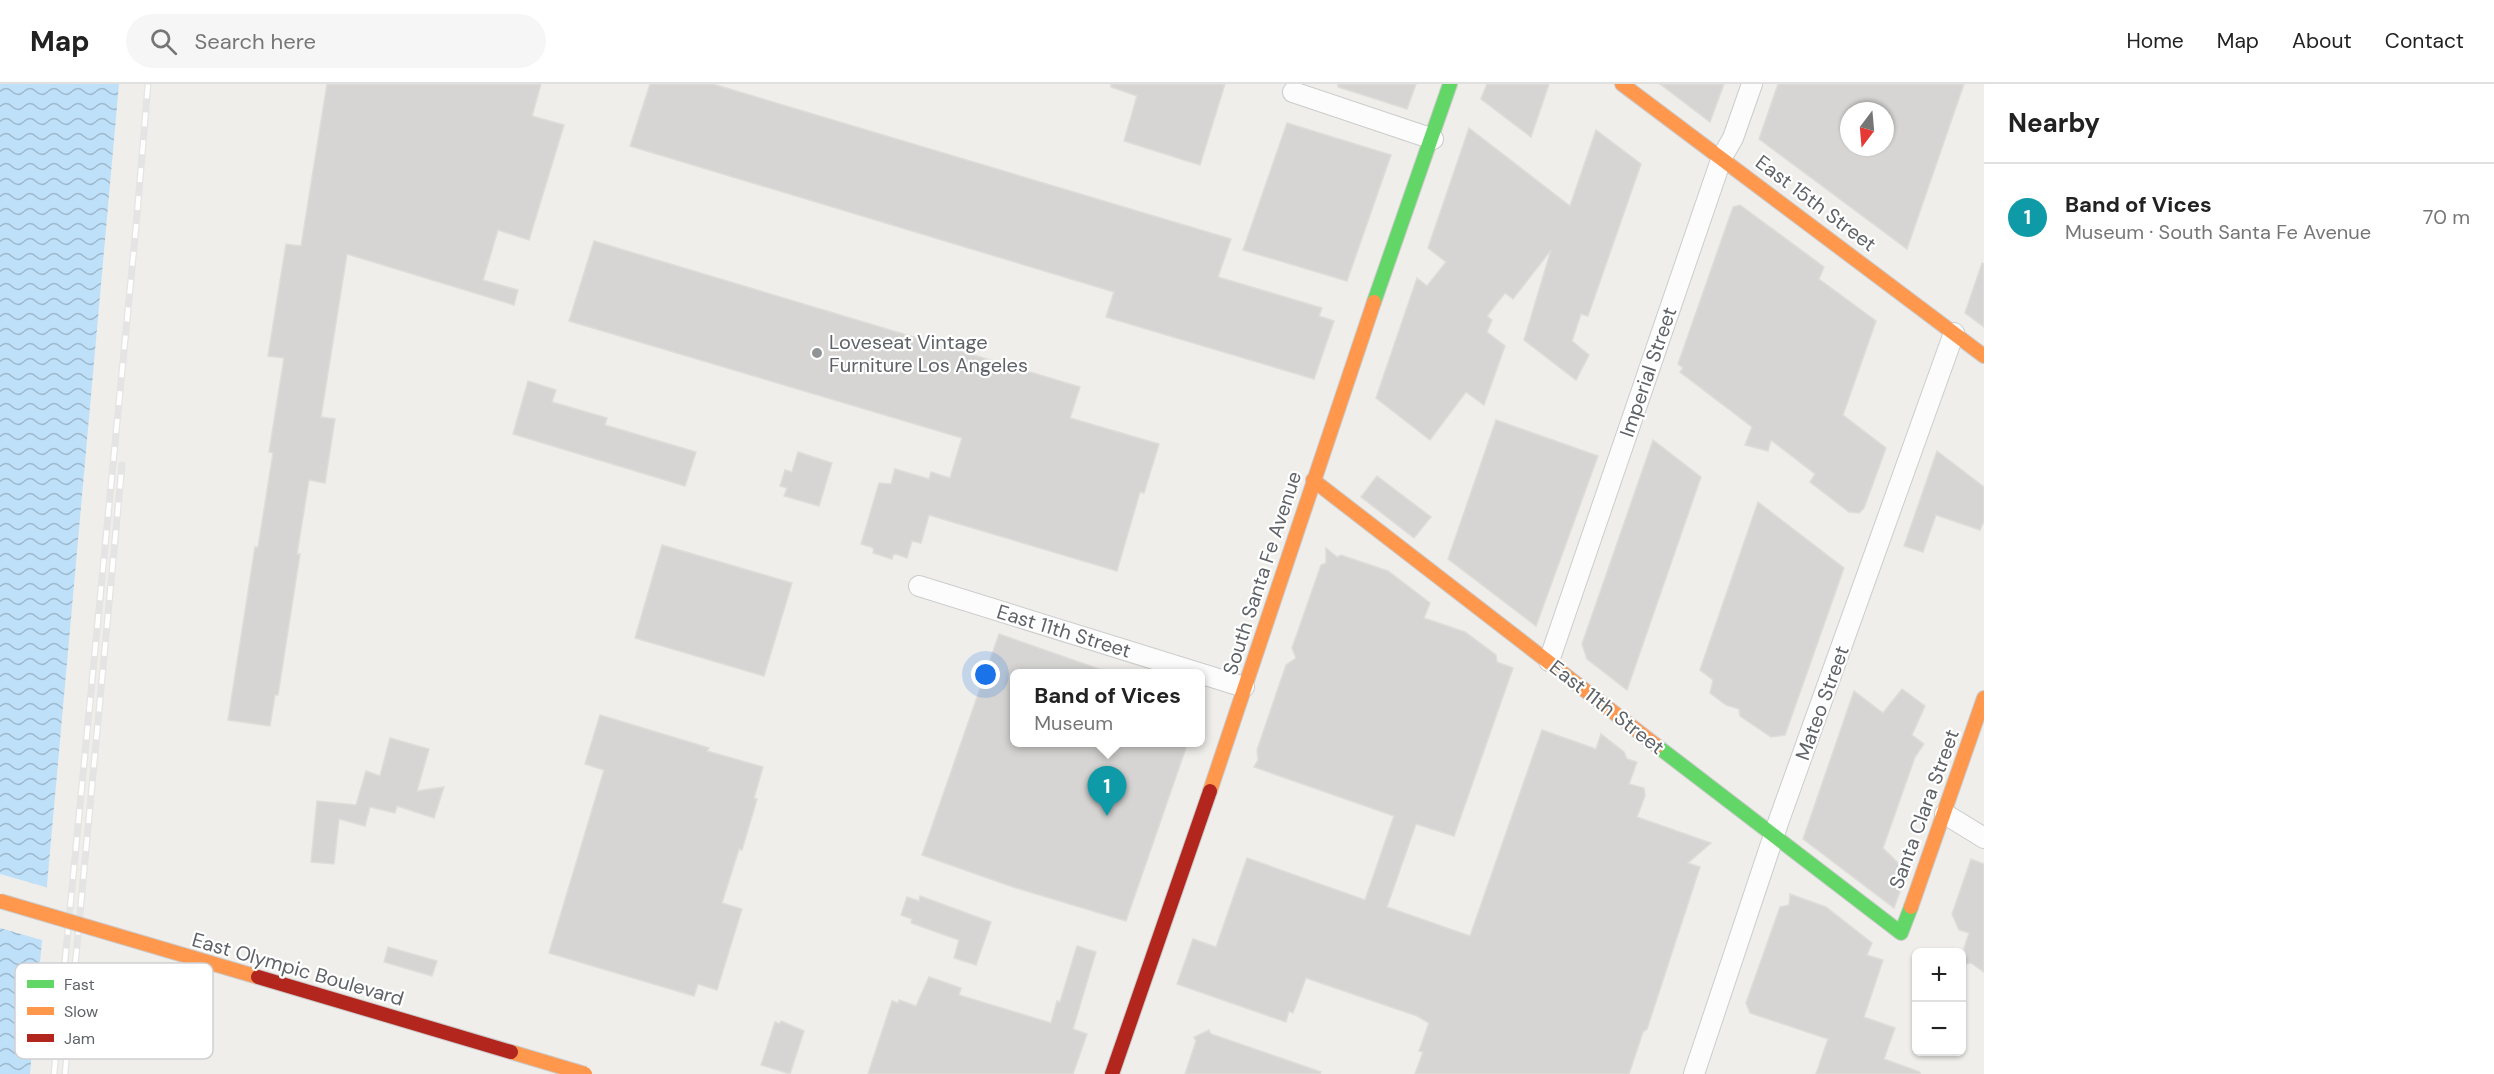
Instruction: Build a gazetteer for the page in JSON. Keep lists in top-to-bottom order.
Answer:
{
  "streets": {
    "main road": [
      "East 15th Street",
      "South Santa Fe Avenue",
      "East 11th Street",
      "Santa Clara Street",
      "East Olympic Boulevard"
    ],
    "street": ["Imperial Street", "Mateo Street"]
  },
  "crossings": [
    ["East 15th Street", "Imperial Street"],
    ["East 15th Street", "Mateo Street"],
    ["Imperial Street", "East 11th Street"],
    ["South Santa Fe Avenue", "East 11th Street"],
    ["East 11th Street", "Mateo Street"],
    ["East 11th Street", "Santa Clara Street"]
  ],
  "places": ["Loveseat Vintage Furniture Los Angeles"],
  "legend": ["Fast", "Slow", "Jam"],
  "north": "bottom",
  "page": {
    "header": "Map",
    "search": "Search here",
    "nav": [
      "Home",
      "Map",
      "About",
      "Contact"
    ],
    "heading": "Nearby",
    "list": [
      {
        "mark": "1",
        "name": "Band of Vices",
        "note": "Museum · South Santa Fe Avenue",
        "value": "70 m"
      }
    ],
    "popup": ["Band of Vices", "Museum"],
    "pins": "1",
    "map_buttons": ["+", "−"]
  }
}
